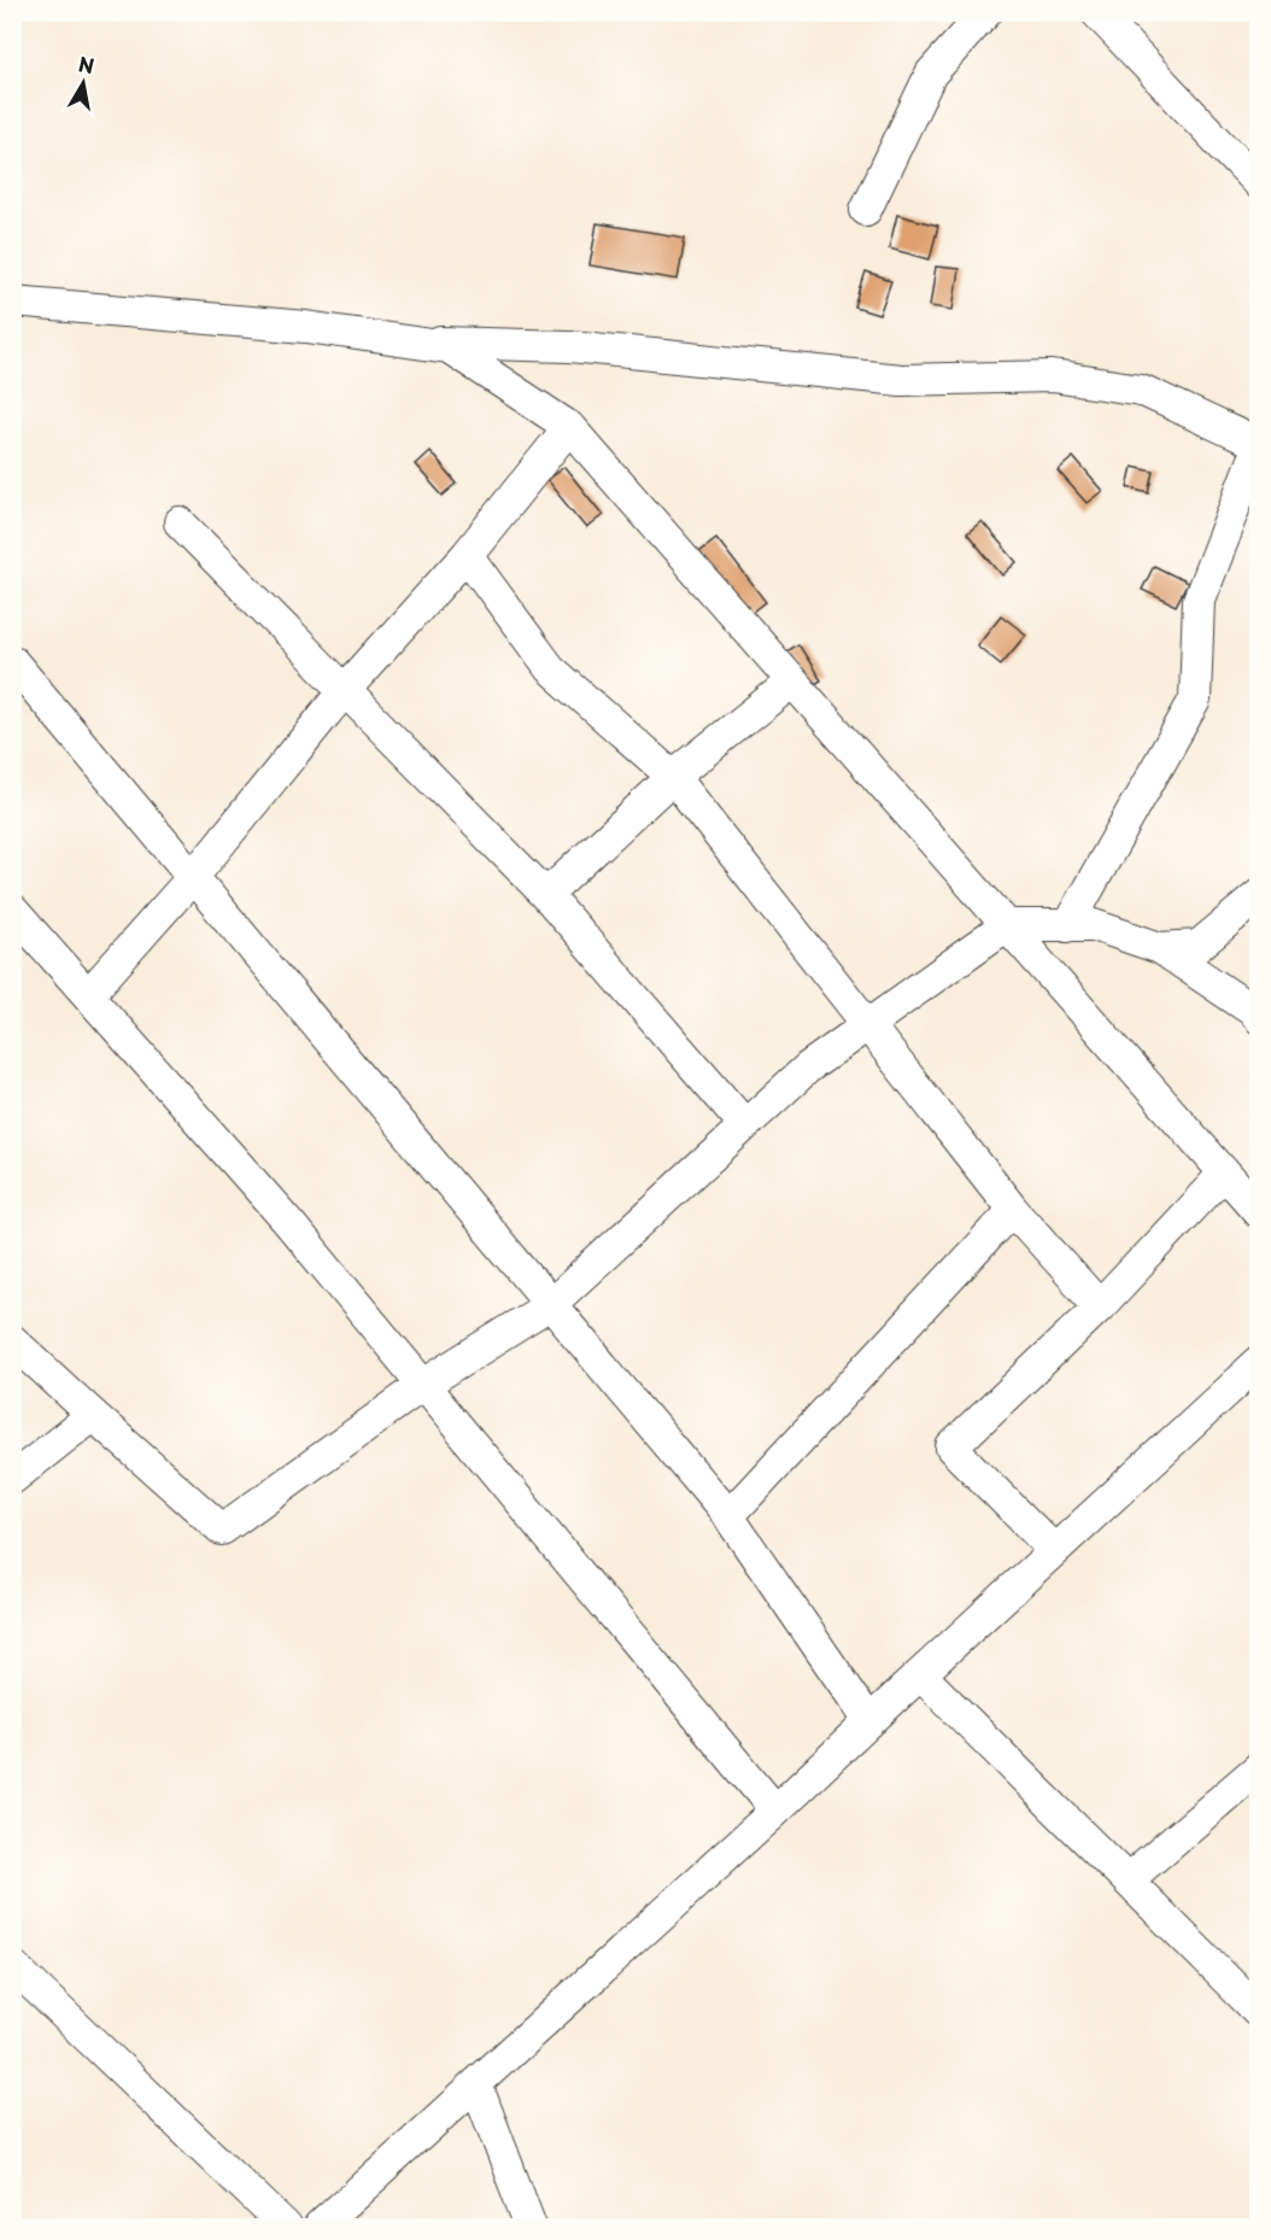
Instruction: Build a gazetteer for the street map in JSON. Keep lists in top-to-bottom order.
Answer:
{
  "north": "top"
}
